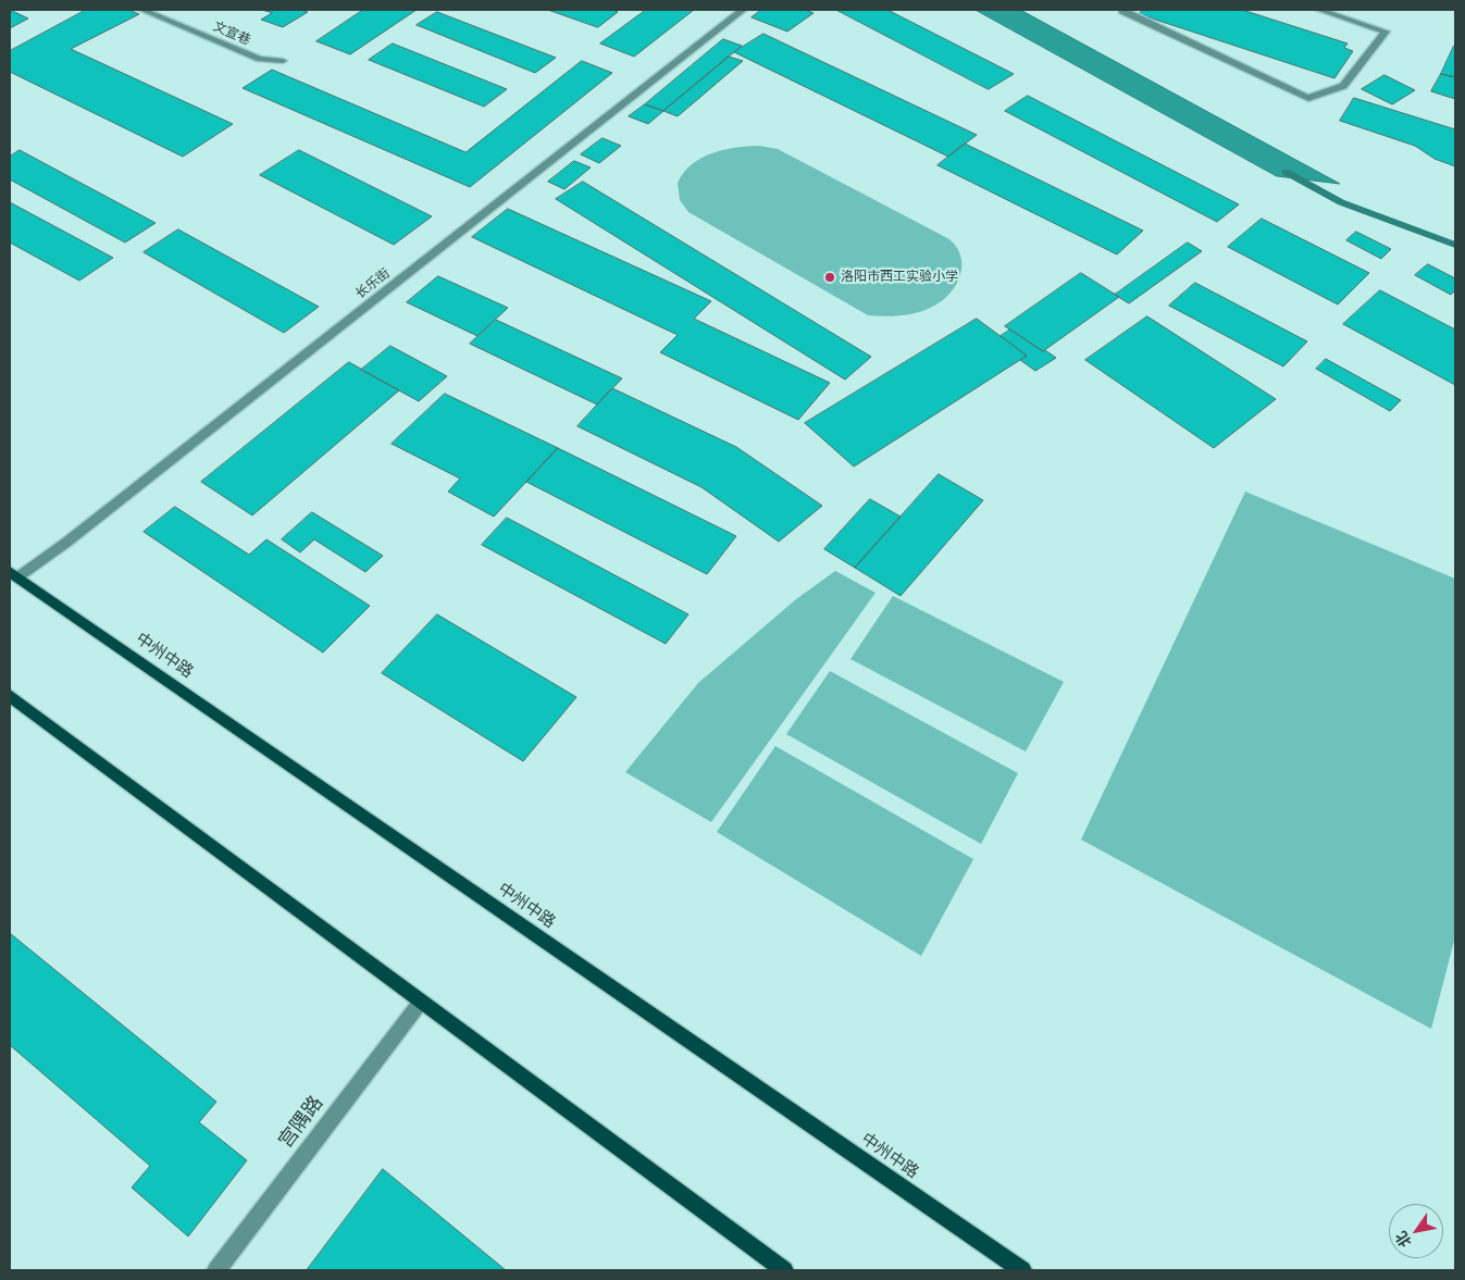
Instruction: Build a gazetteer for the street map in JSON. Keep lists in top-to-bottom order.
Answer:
{
  "streets": {
    "main road": ["中州中路"],
    "street": ["文宣巷", "长乐街", "宫隅路"]
  },
  "crossings": [
    ["长乐街", "中州中路"]
  ],
  "places": ["洛阳市西工实验小学"],
  "north": "bottom left"
}
